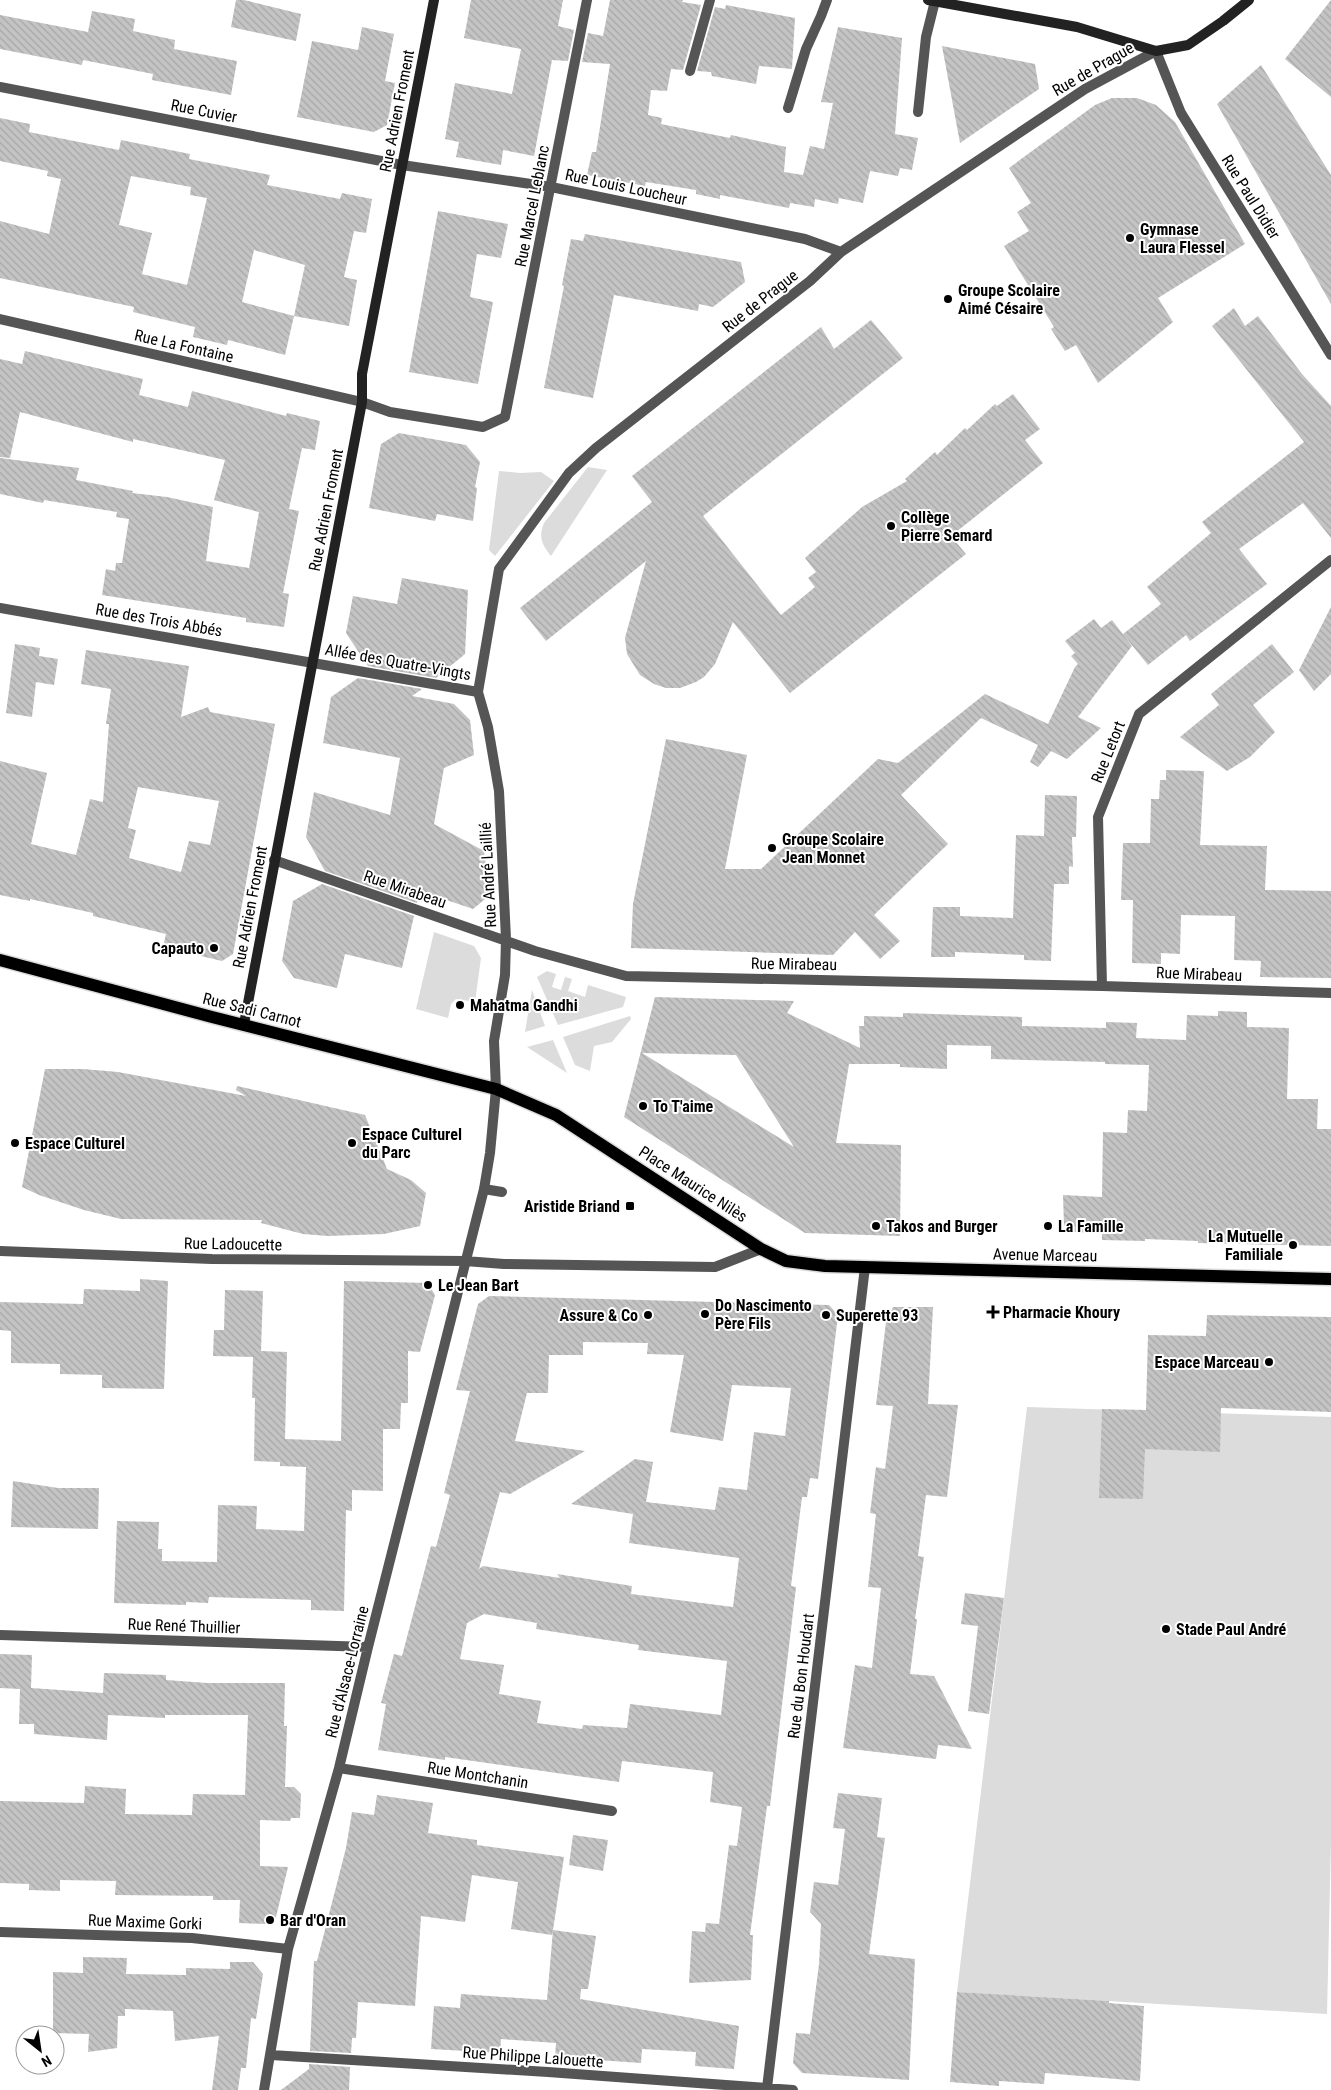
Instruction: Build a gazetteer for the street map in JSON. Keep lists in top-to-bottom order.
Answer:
{
  "streets": {
    "main road": ["Rue Sadi Carnot", "Place Maurice Nilès", "Avenue Marceau"],
    "street": [
      "Rue de Prague",
      "Rue Cuvier",
      "Rue Adrien Froment",
      "Rue Louis Loucheur",
      "Rue Paul Didier",
      "Rue Marcel Leblanc",
      "Rue La Fontaine",
      "Rue des Trois Abbés",
      "Allée des Quatre-Vingts",
      "Rue Letort",
      "Rue André Laillié",
      "Rue Mirabeau",
      "Rue Ladoucette",
      "Rue René Thuillier",
      "Rue d'Alsace-Lorraine",
      "Rue du Bon Houdart",
      "Rue Montchanin",
      "Rue Maxime Gorki",
      "Rue Philippe Lalouette"
    ]
  },
  "crossings": [
    ["Rue de Prague", "Rue Louis Loucheur"],
    ["Rue de Prague", "Rue Paul Didier"],
    ["Rue de Prague", "Rue André Laillié"],
    ["Rue Cuvier", "Rue Adrien Froment"],
    ["Rue Cuvier", "Rue Louis Loucheur"],
    ["Rue Adrien Froment", "Rue Louis Loucheur"],
    ["Rue Adrien Froment", "Rue La Fontaine"],
    ["Rue Adrien Froment", "Rue des Trois Abbés"],
    ["Rue Adrien Froment", "Allée des Quatre-Vingts"],
    ["Rue Adrien Froment", "Rue Mirabeau"],
    ["Rue Adrien Froment", "Rue Sadi Carnot"],
    ["Rue Louis Loucheur", "Rue Marcel Leblanc"],
    ["Rue Marcel Leblanc", "Rue La Fontaine"],
    ["Rue des Trois Abbés", "Allée des Quatre-Vingts"],
    ["Allée des Quatre-Vingts", "Rue André Laillié"],
    ["Rue Letort", "Rue Mirabeau"],
    ["Rue André Laillié", "Rue Mirabeau"],
    ["Rue André Laillié", "Rue Sadi Carnot"],
    ["Rue André Laillié", "Place Maurice Nilès"],
    ["Rue Sadi Carnot", "Place Maurice Nilès"],
    ["Place Maurice Nilès", "Avenue Marceau"],
    ["Rue Ladoucette", "Rue d'Alsace-Lorraine"],
    ["Avenue Marceau", "Rue du Bon Houdart"],
    ["Rue René Thuillier", "Rue d'Alsace-Lorraine"],
    ["Rue d'Alsace-Lorraine", "Rue Montchanin"],
    ["Rue d'Alsace-Lorraine", "Rue Maxime Gorki"],
    ["Rue d'Alsace-Lorraine", "Rue Philippe Lalouette"],
    ["Rue du Bon Houdart", "Rue Philippe Lalouette"]
  ],
  "places": {
    "other": [
      "Gymnase Laura Flessel",
      "Groupe Scolaire Aimé Césaire",
      "Collège Pierre Semard",
      "Groupe Scolaire Jean Monnet",
      "Capauto",
      "Mahatma Gandhi",
      "To T'aime",
      "Espace Culturel",
      "Espace Culturel du Parc",
      "Takos and Burger",
      "La Famille",
      "La Mutuelle Familiale",
      "Le Jean Bart",
      "Do Nascimento Père Fils",
      "Assure & Co",
      "Superette 93",
      "Espace Marceau",
      "Stade Paul André",
      "Bar d'Oran"
    ],
    "transit": ["Aristide Briand"],
    "health": ["Pharmacie Khoury"]
  },
  "north": "bottom right"
}
